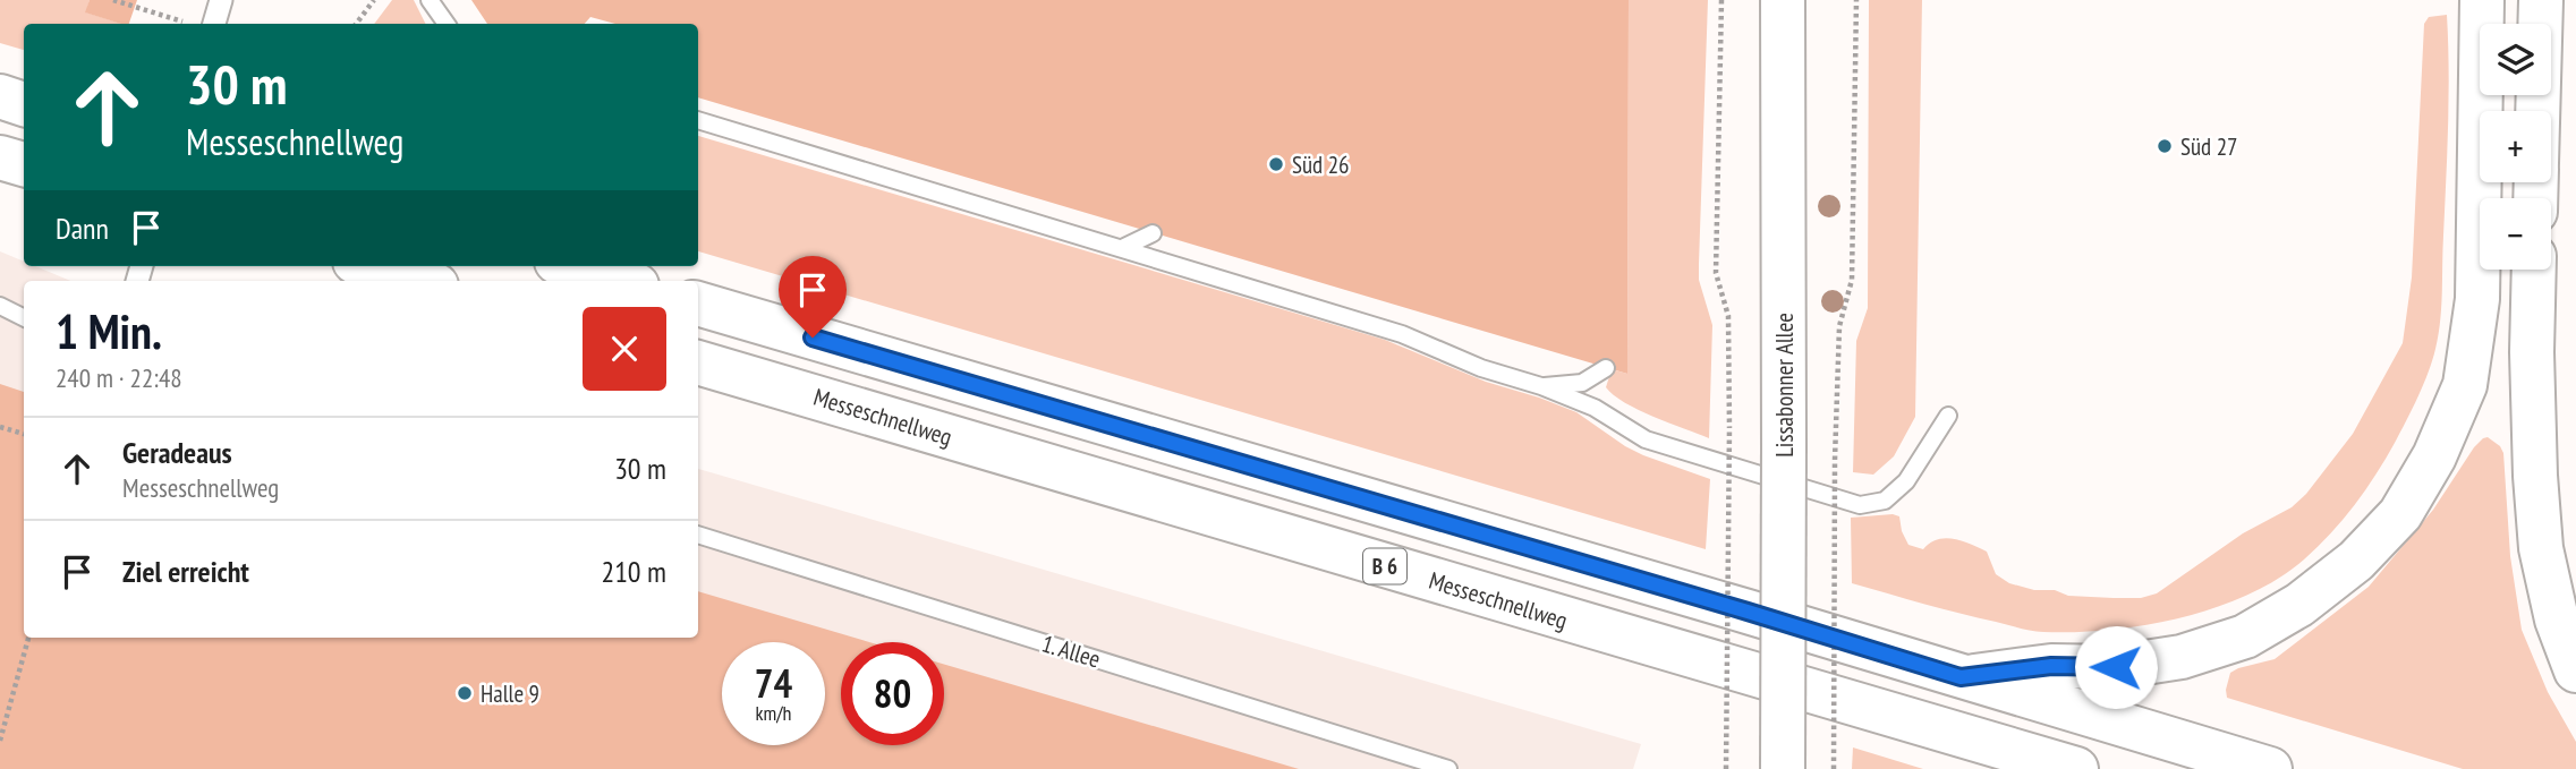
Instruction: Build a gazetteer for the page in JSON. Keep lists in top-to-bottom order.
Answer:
{
  "streets": {
    "main road": ["Lissabonner Allee", "Messeschnellweg", "B 6"],
    "lane": ["1. Allee"]
  },
  "places": ["Süd 27", "Süd 26", "Halle 9"],
  "page": {
    "map_buttons": ["+", "−"],
    "turn": ["30 m", "Messeschnellweg"],
    "then": "Dann",
    "heading": ["1 Min.", "240 m · 22:48"],
    "list": [
      {
        "name": "Geradeaus",
        "note": "Messeschnellweg",
        "value": "30 m"
      },
      {
        "name": "Ziel erreicht",
        "value": "210 m"
      }
    ],
    "speed": "74 km/h",
    "limit": "80"
  }
}
